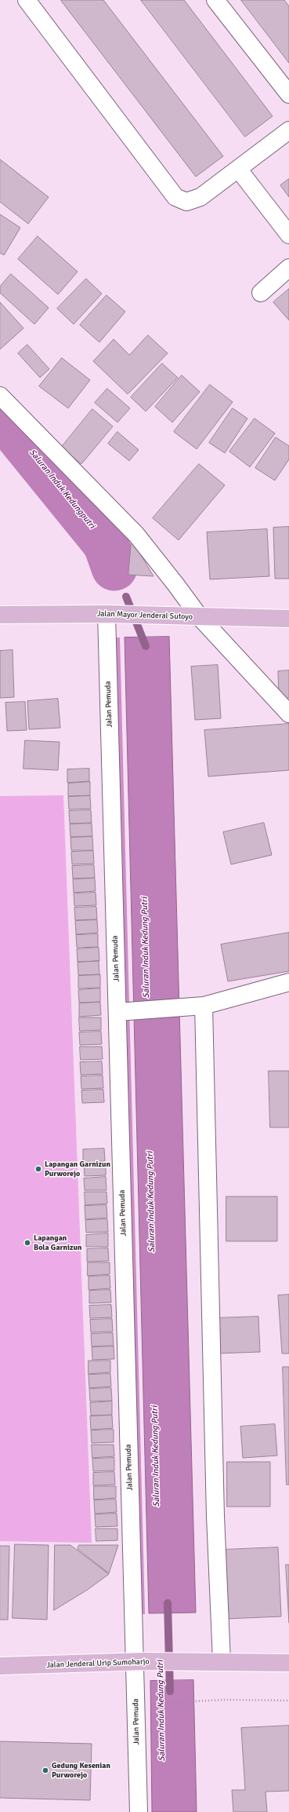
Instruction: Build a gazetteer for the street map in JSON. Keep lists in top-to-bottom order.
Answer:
{
  "streets": {
    "main road": ["Jalan Mayor Jenderal Sutoyo", "Jalan Jenderal Urip Sumoharjo"],
    "street": ["Jalan Pemuda"]
  },
  "crossings": [
    ["Jalan Mayor Jenderal Sutoyo", "Jalan Pemuda"],
    ["Jalan Pemuda", "Jalan Jenderal Urip Sumoharjo"]
  ],
  "water": ["Saluran Induk Kedungputri", "Saluran Induk Kedung Putri"],
  "places": ["Lapangan Garnizun Purworejo", "Lapangan Bola Garnizun", "Gedung Kesenian Purworejo"]
}
